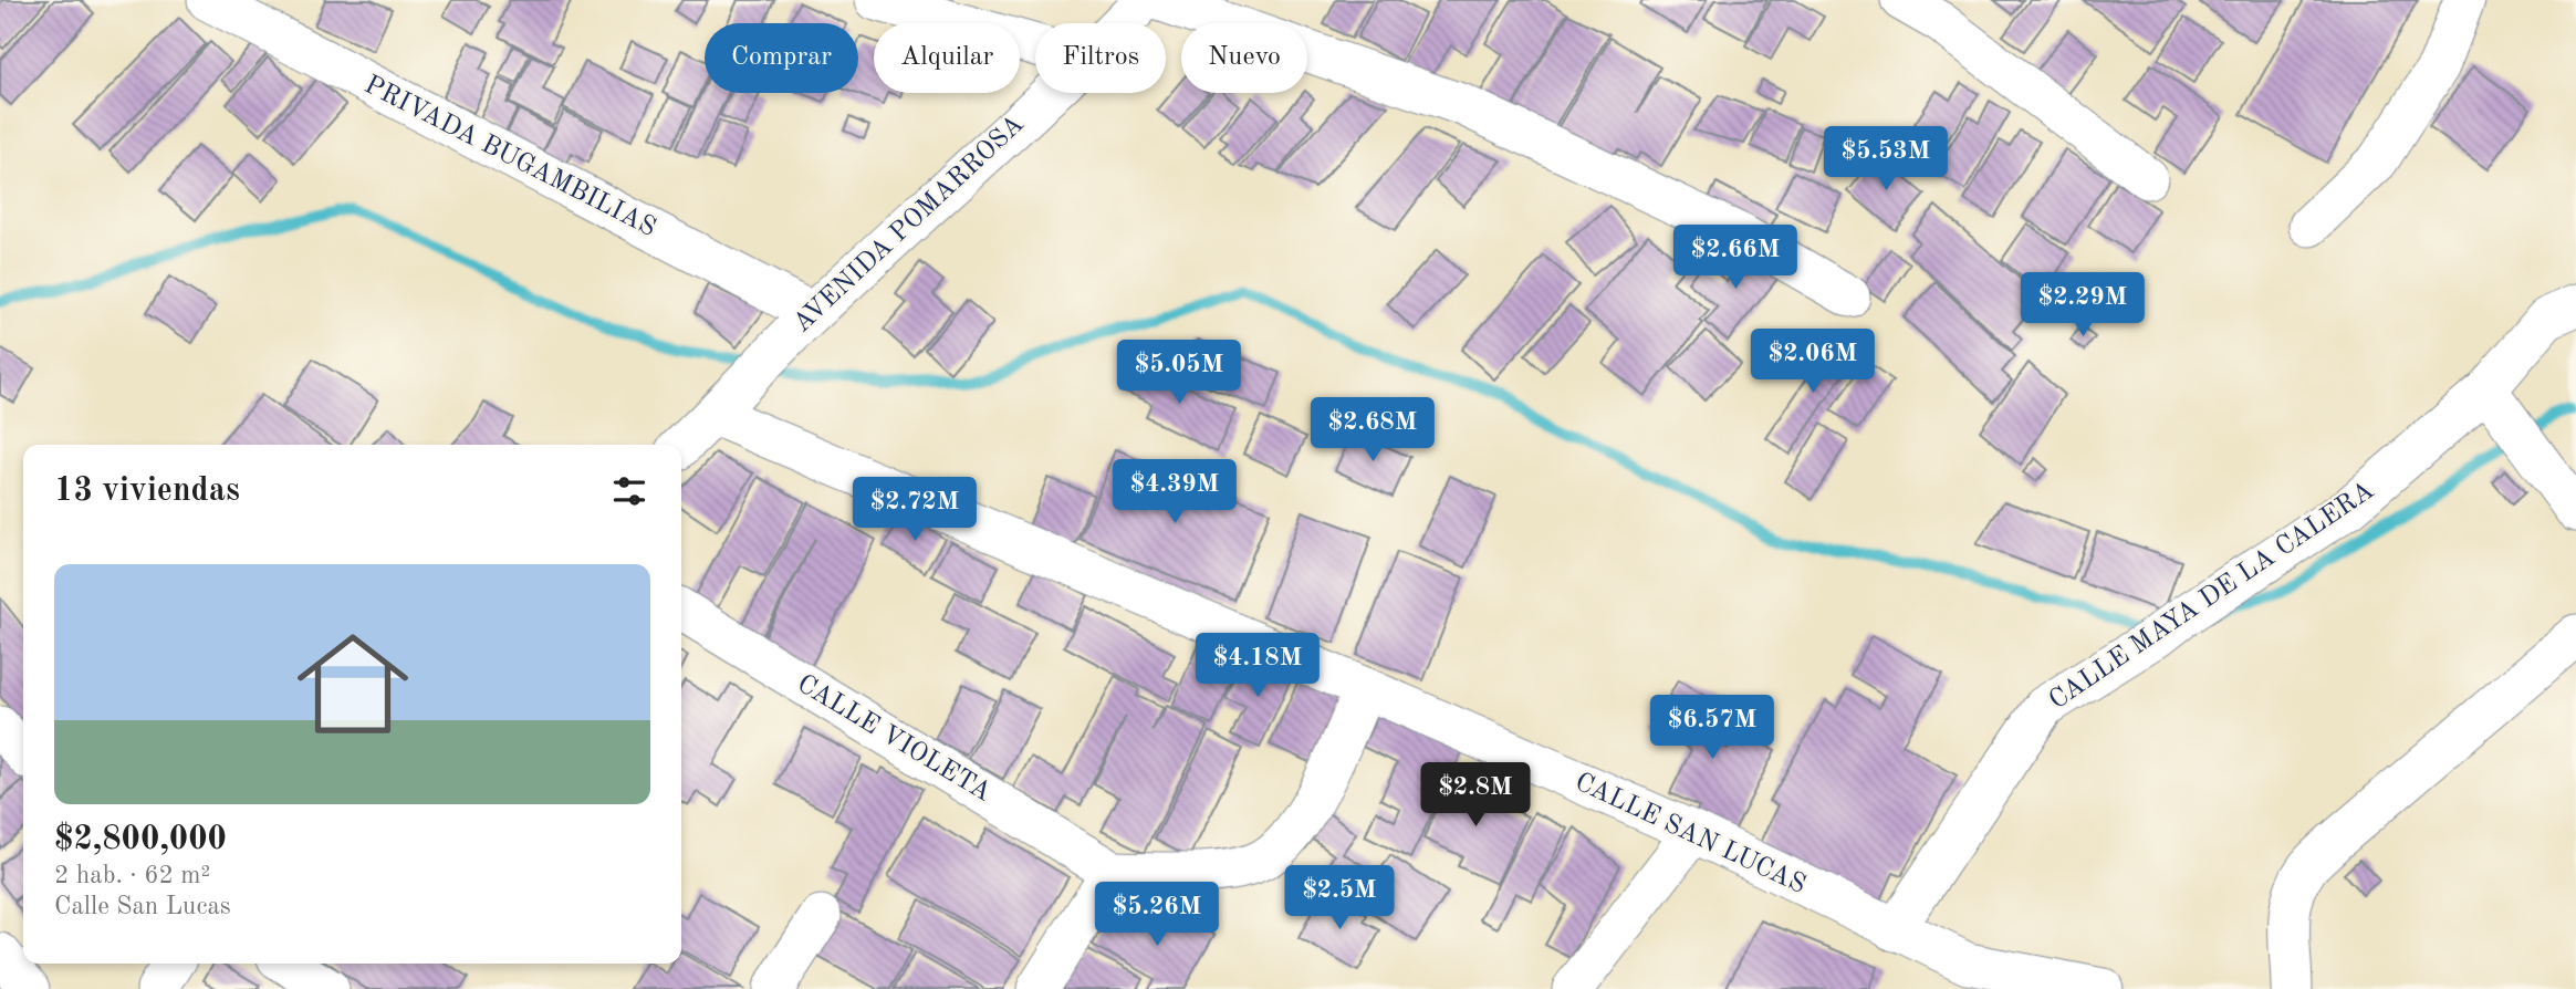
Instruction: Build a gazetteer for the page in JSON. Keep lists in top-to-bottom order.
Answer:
{
  "streets": {
    "street": [
      "PRIVADA BUGAMBILIAS",
      "AVENIDA POMARROSA",
      "CALLE MAYA DE LA CALERA",
      "CALLE VIOLETA",
      "CALLE SAN LUCAS"
    ]
  },
  "crossings": [
    ["PRIVADA BUGAMBILIAS", "AVENIDA POMARROSA"],
    ["AVENIDA POMARROSA", "CALLE SAN LUCAS"],
    ["CALLE MAYA DE LA CALERA", "CALLE SAN LUCAS"]
  ],
  "page": {
    "chip": [
      "Comprar",
      "Alquilar",
      "Filtros",
      "Nuevo"
    ],
    "price": [
      "$5.53M",
      "$2.66M",
      "$2.29M",
      "$2.06M",
      "$5.05M",
      "$2.68M",
      "$4.39M",
      "$2.72M",
      "$4.18M",
      "$6.57M",
      "$2.8M",
      "$2.5M",
      "$5.26M"
    ],
    "heading": "13 viviendas",
    "list": [
      {
        "name": "$2,800,000",
        "note": "2 hab. · 62 m² · Calle San Lucas"
      }
    ]
  }
}
